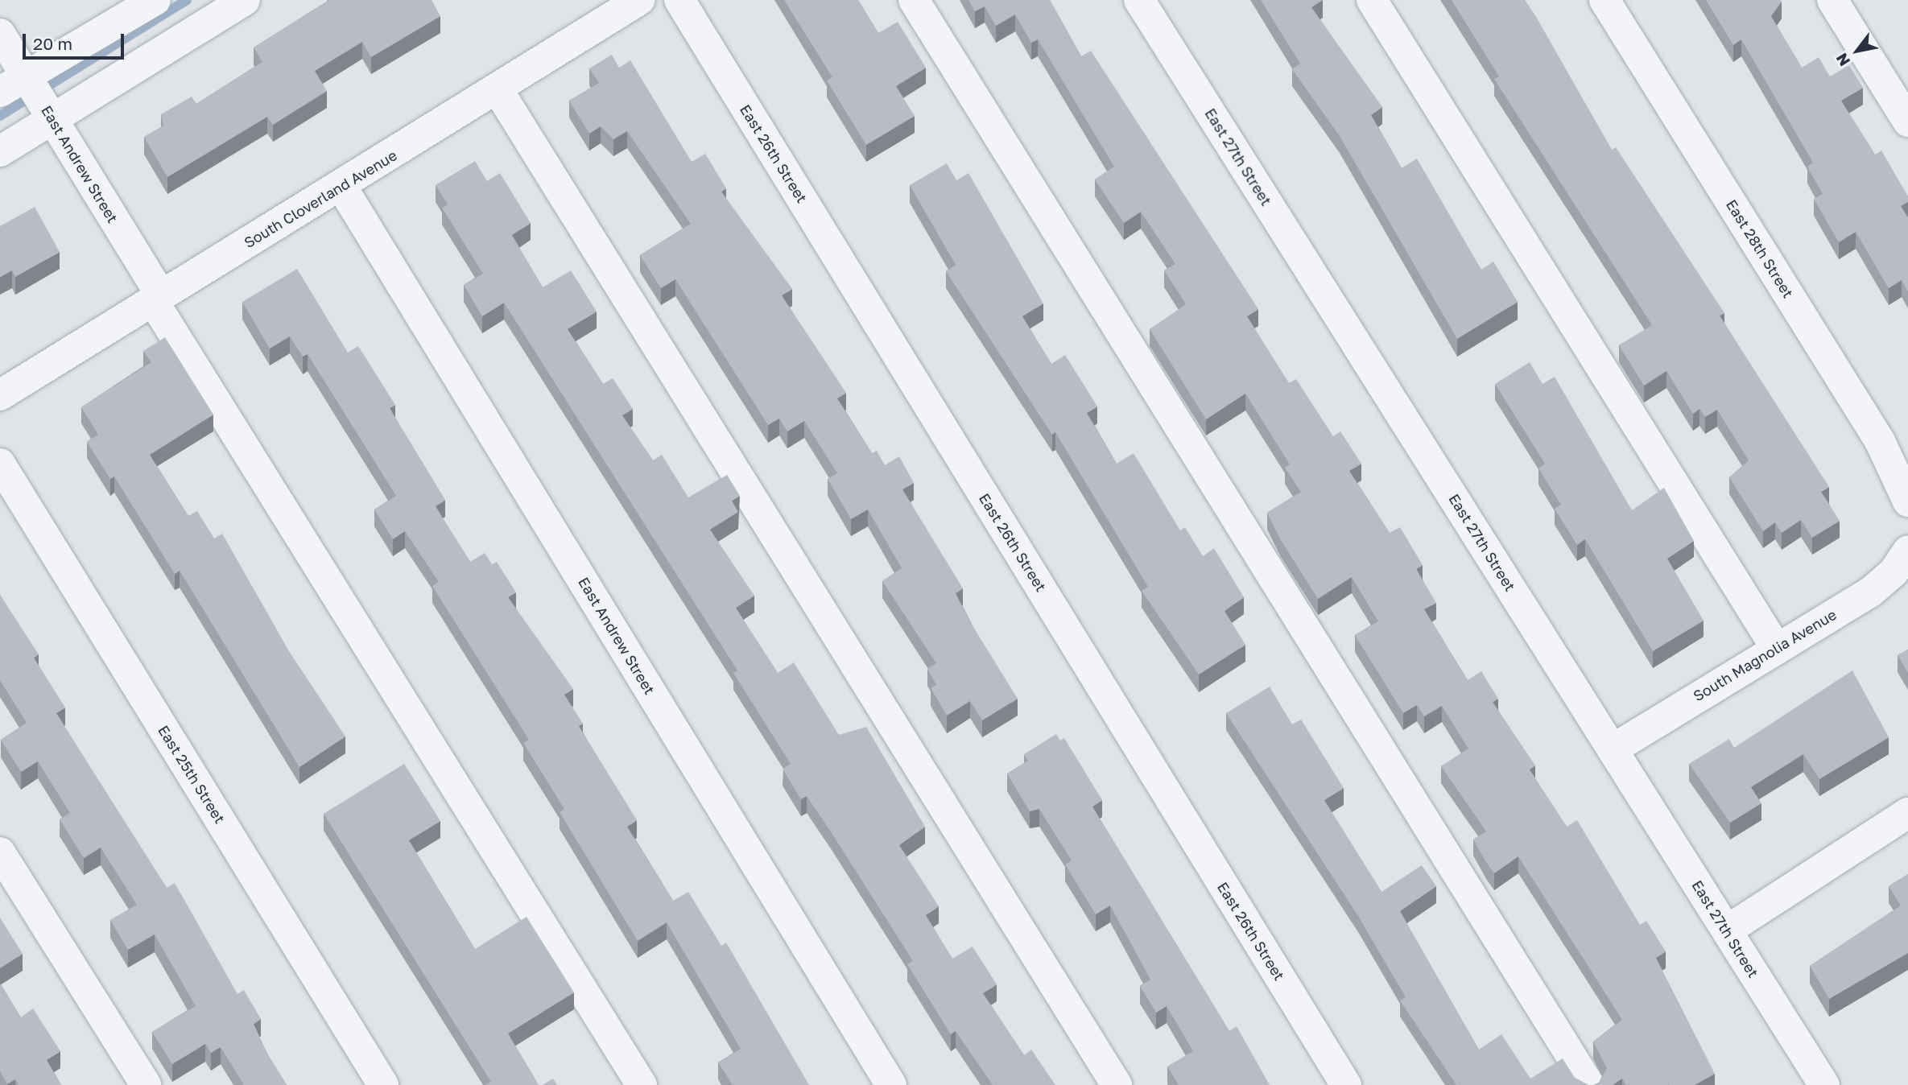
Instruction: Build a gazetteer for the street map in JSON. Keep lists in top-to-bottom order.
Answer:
{
  "streets": {
    "street": [
      "East 26th Street",
      "East 27th Street",
      "East Andrew Street",
      "South Cloverland Avenue",
      "East 28th Street",
      "South Magnolia Avenue",
      "East 25th Street"
    ]
  },
  "crossings": [
    ["East 27th Street", "South Magnolia Avenue"],
    ["East Andrew Street", "South Cloverland Avenue"]
  ],
  "scale_bar": "20 m",
  "north": "bottom left"
}
